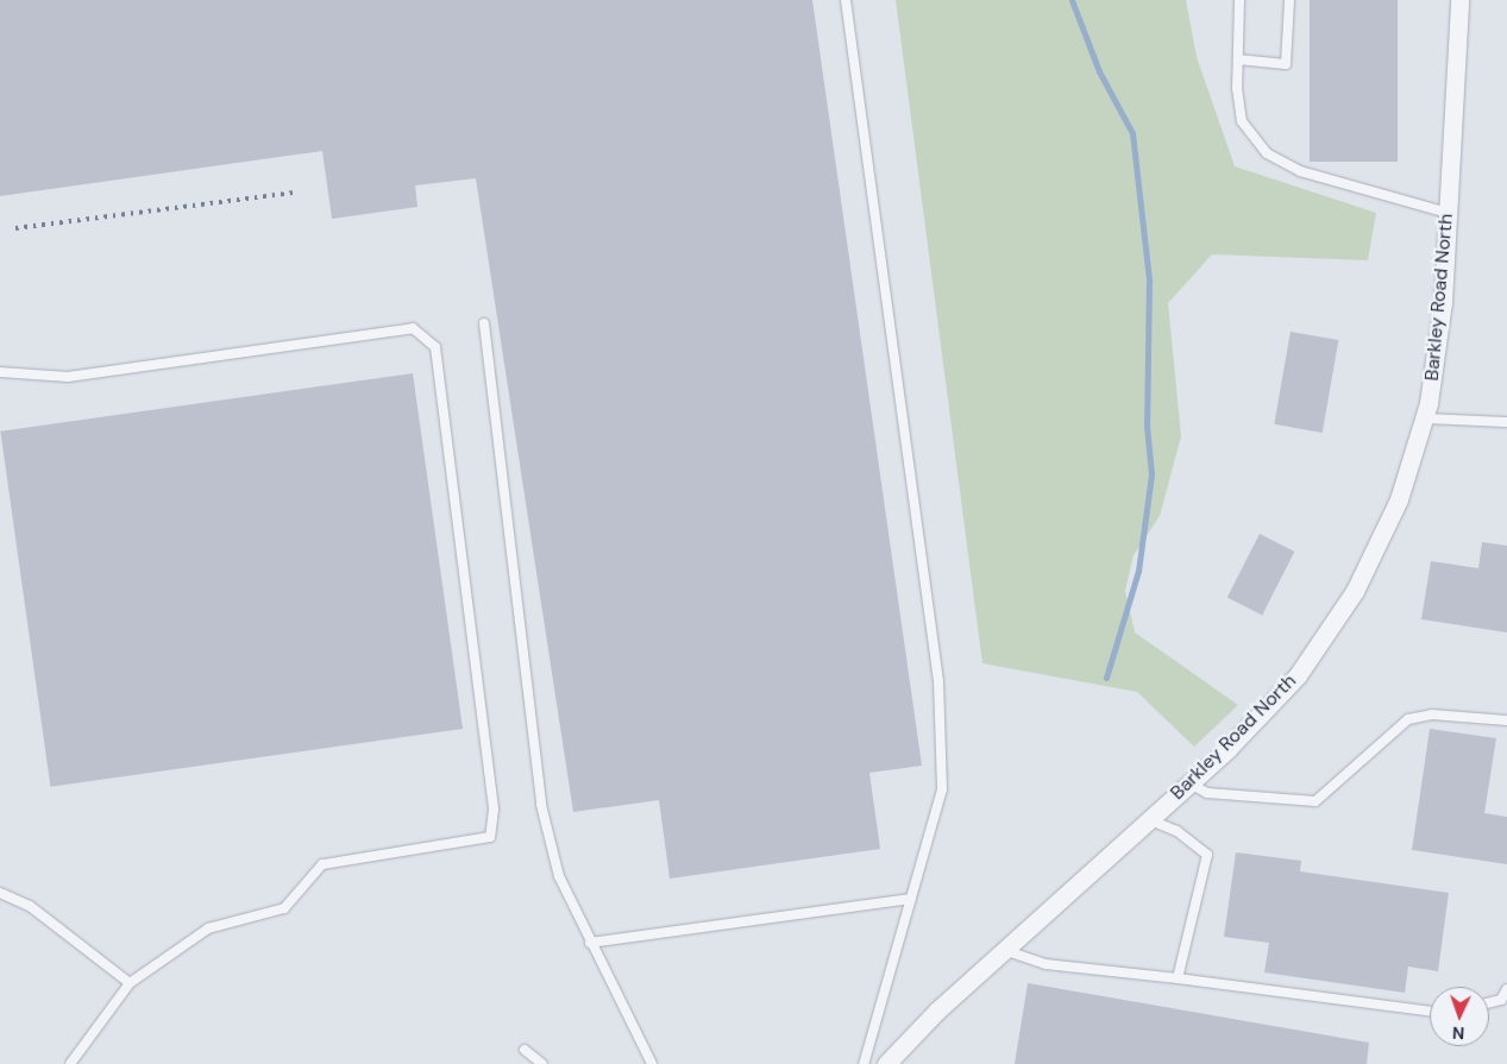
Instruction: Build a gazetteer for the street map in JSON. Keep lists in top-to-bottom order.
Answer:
{
  "streets": {
    "street": ["Barkley Road North"]
  },
  "north": "bottom"
}
